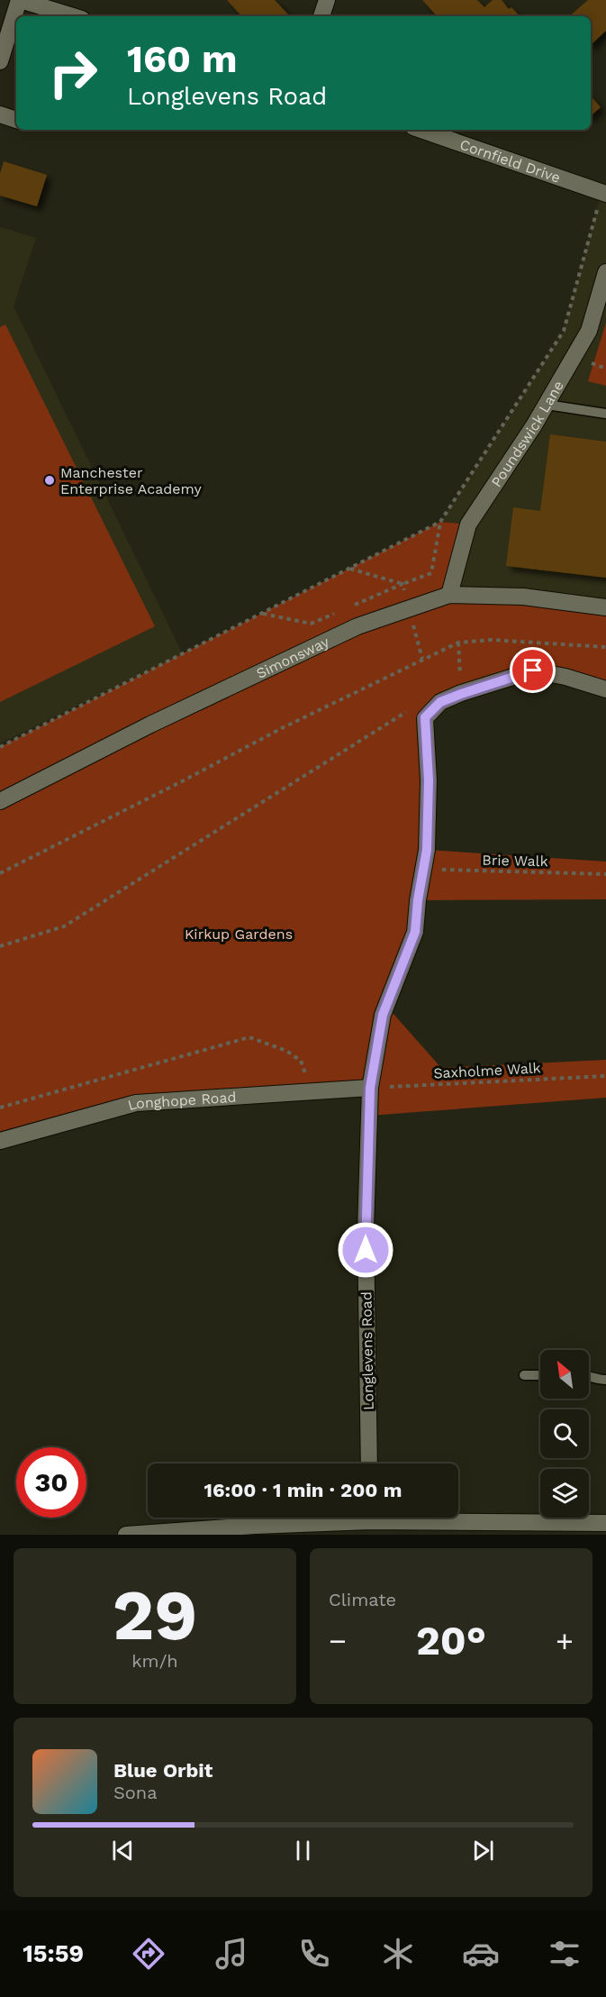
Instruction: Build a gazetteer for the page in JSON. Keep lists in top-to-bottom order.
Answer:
{
  "streets": {
    "street": [
      "Cornfield Drive",
      "Poundswick Lane",
      "Simonsway",
      "Longhope Road",
      "Longlevens Road"
    ],
    "path": ["Brie Walk", "Saxholme Walk"]
  },
  "crossings": [
    ["Poundswick Lane", "Simonsway"],
    ["Brie Walk", "Longlevens Road"],
    ["Saxholme Walk", "Longhope Road"],
    ["Saxholme Walk", "Longlevens Road"],
    ["Longhope Road", "Longlevens Road"]
  ],
  "parks": ["Kirkup Gardens"],
  "places": ["Manchester Enterprise Academy"],
  "north": "top left",
  "page": {
    "turn": ["160 m", "Longlevens Road"],
    "limit": "30",
    "trip": "16:00 · 1 min · 200 m",
    "tile": [
      ["29", "km/h"],
      "Climate"
    ],
    "heat": ["−", "20°", "+"],
    "song": ["Blue Orbit", "Sona"],
    "tabs": "15:59"
  }
}
